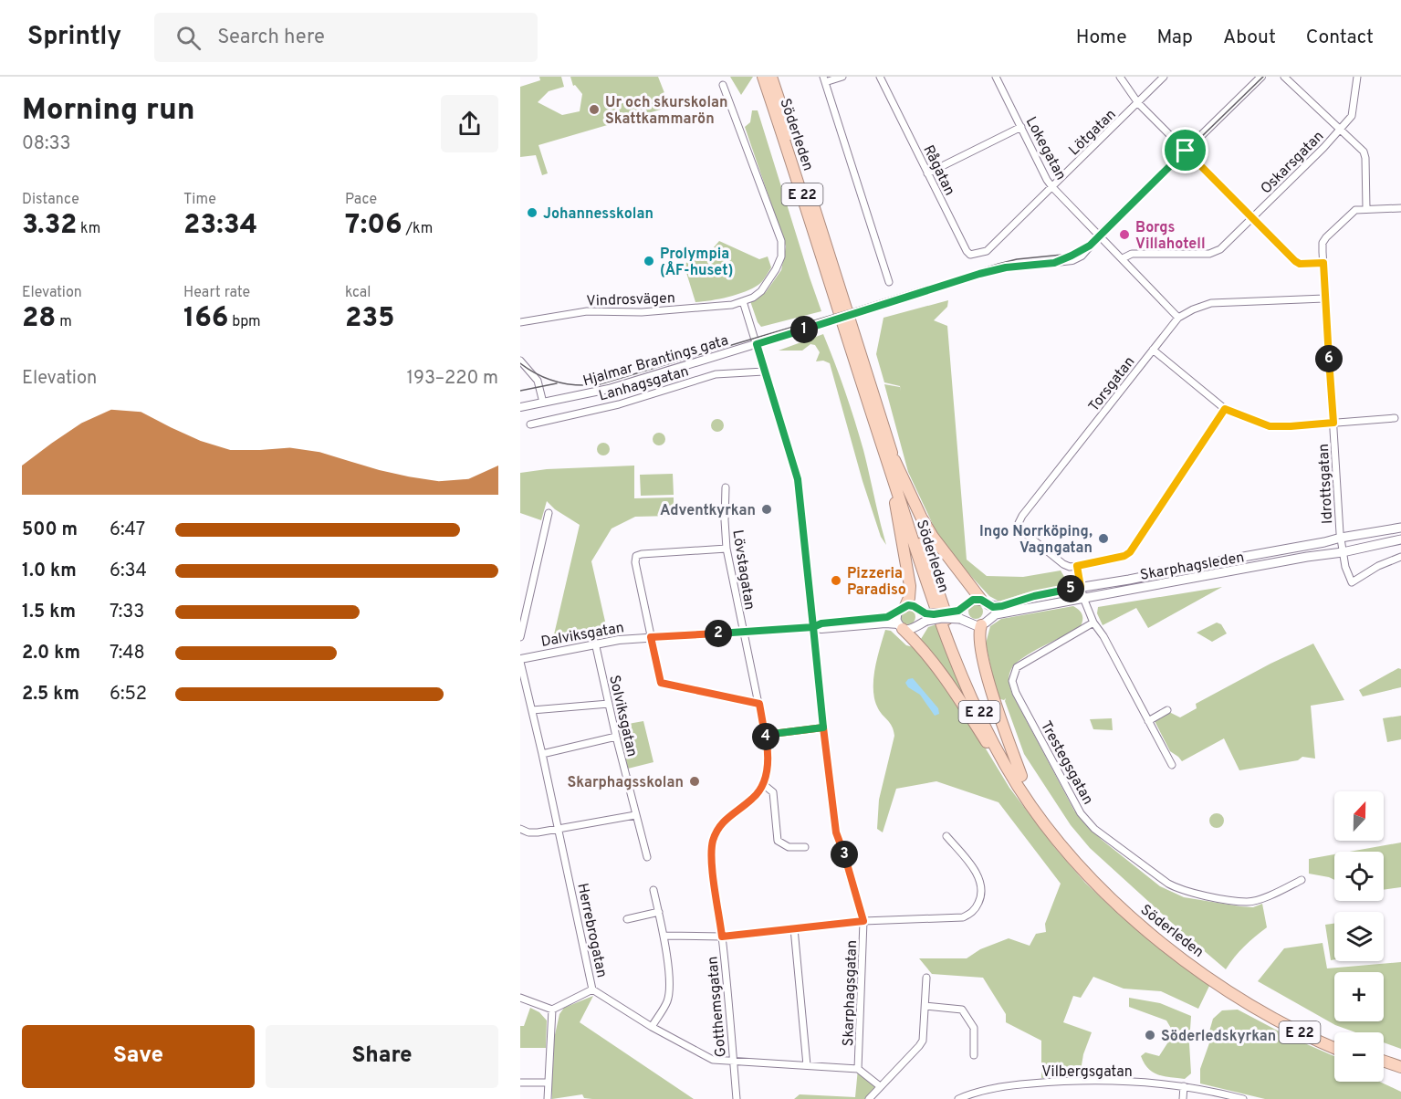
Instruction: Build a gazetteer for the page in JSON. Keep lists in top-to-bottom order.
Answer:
{
  "streets": {
    "highway": ["Söderleden", "E 22"],
    "main road": ["Skarphagsleden"],
    "street": [
      "Lötgatan",
      "Lokegatan",
      "Oskarsgatan",
      "Rågatan",
      "Vindrosvägen",
      "Hjalmar Brantings gata",
      "Lanhagsgatan",
      "Torsgatan",
      "Idrottsgatan",
      "Lövstagatan",
      "Dalviksgatan",
      "Solviksgatan",
      "Trestegsgatan",
      "Herrebrogatan",
      "Skarphagsgatan",
      "Gotthemsgatan",
      "Vilbergsgatan"
    ]
  },
  "crossings": [
    ["Lötgatan", "Lokegatan"],
    ["Lötgatan", "Rågatan"],
    ["Lokegatan", "Oskarsgatan"],
    ["Lokegatan", "Hjalmar Brantings gata"],
    ["Lokegatan", "Torsgatan"],
    ["Vindrosvägen", "Skarphagsgatan"],
    ["Hjalmar Brantings gata", "Skarphagsgatan"],
    ["Lanhagsgatan", "Skarphagsgatan"],
    ["Torsgatan", "Idrottsgatan"],
    ["Idrottsgatan", "Skarphagsleden"],
    ["Lövstagatan", "Dalviksgatan"],
    ["Lövstagatan", "Gotthemsgatan"],
    ["Dalviksgatan", "Solviksgatan"],
    ["Dalviksgatan", "Herrebrogatan"],
    ["Dalviksgatan", "Skarphagsgatan"],
    ["Herrebrogatan", "Skarphagsgatan"],
    ["Herrebrogatan", "Gotthemsgatan"]
  ],
  "places": [
    "Ur och skurskolan Skattkammarön",
    "Johannesskolan",
    "Borgs Villahotell",
    "Prolympia (ÅF-huset)",
    "Adventkyrkan",
    "Ingo Norrköping, Vagngatan",
    "Pizzeria Paradiso",
    "Skarphagsskolan",
    "Söderledskyrkan"
  ],
  "north": "top",
  "page": {
    "header": "Sprintly",
    "search": "Search here",
    "nav": [
      "Home",
      "Map",
      "About",
      "Contact"
    ],
    "heading": ["Morning run", "08:33"],
    "stats": [
      ["Distance", "3.32 km"],
      ["Time", "23:34"],
      ["Pace", "7:06 /km"],
      ["Elevation", "28 m"],
      ["Heart rate", "166 bpm"],
      ["kcal", "235"]
    ],
    "pins": [
      "1",
      "6",
      "5",
      "2",
      "4",
      "3"
    ],
    "chart": ["Elevation", "193–220 m"],
    "list": [
      {
        "name": "500 m",
        "note": "6:47"
      },
      {
        "name": "1.0 km",
        "note": "6:34"
      },
      {
        "name": "1.5 km",
        "note": "7:33"
      },
      {
        "name": "2.0 km",
        "note": "7:48"
      },
      {
        "name": "2.5 km",
        "note": "6:52"
      }
    ],
    "map_buttons": ["+", "−"],
    "buttons": ["Save", "Share"]
  }
}
